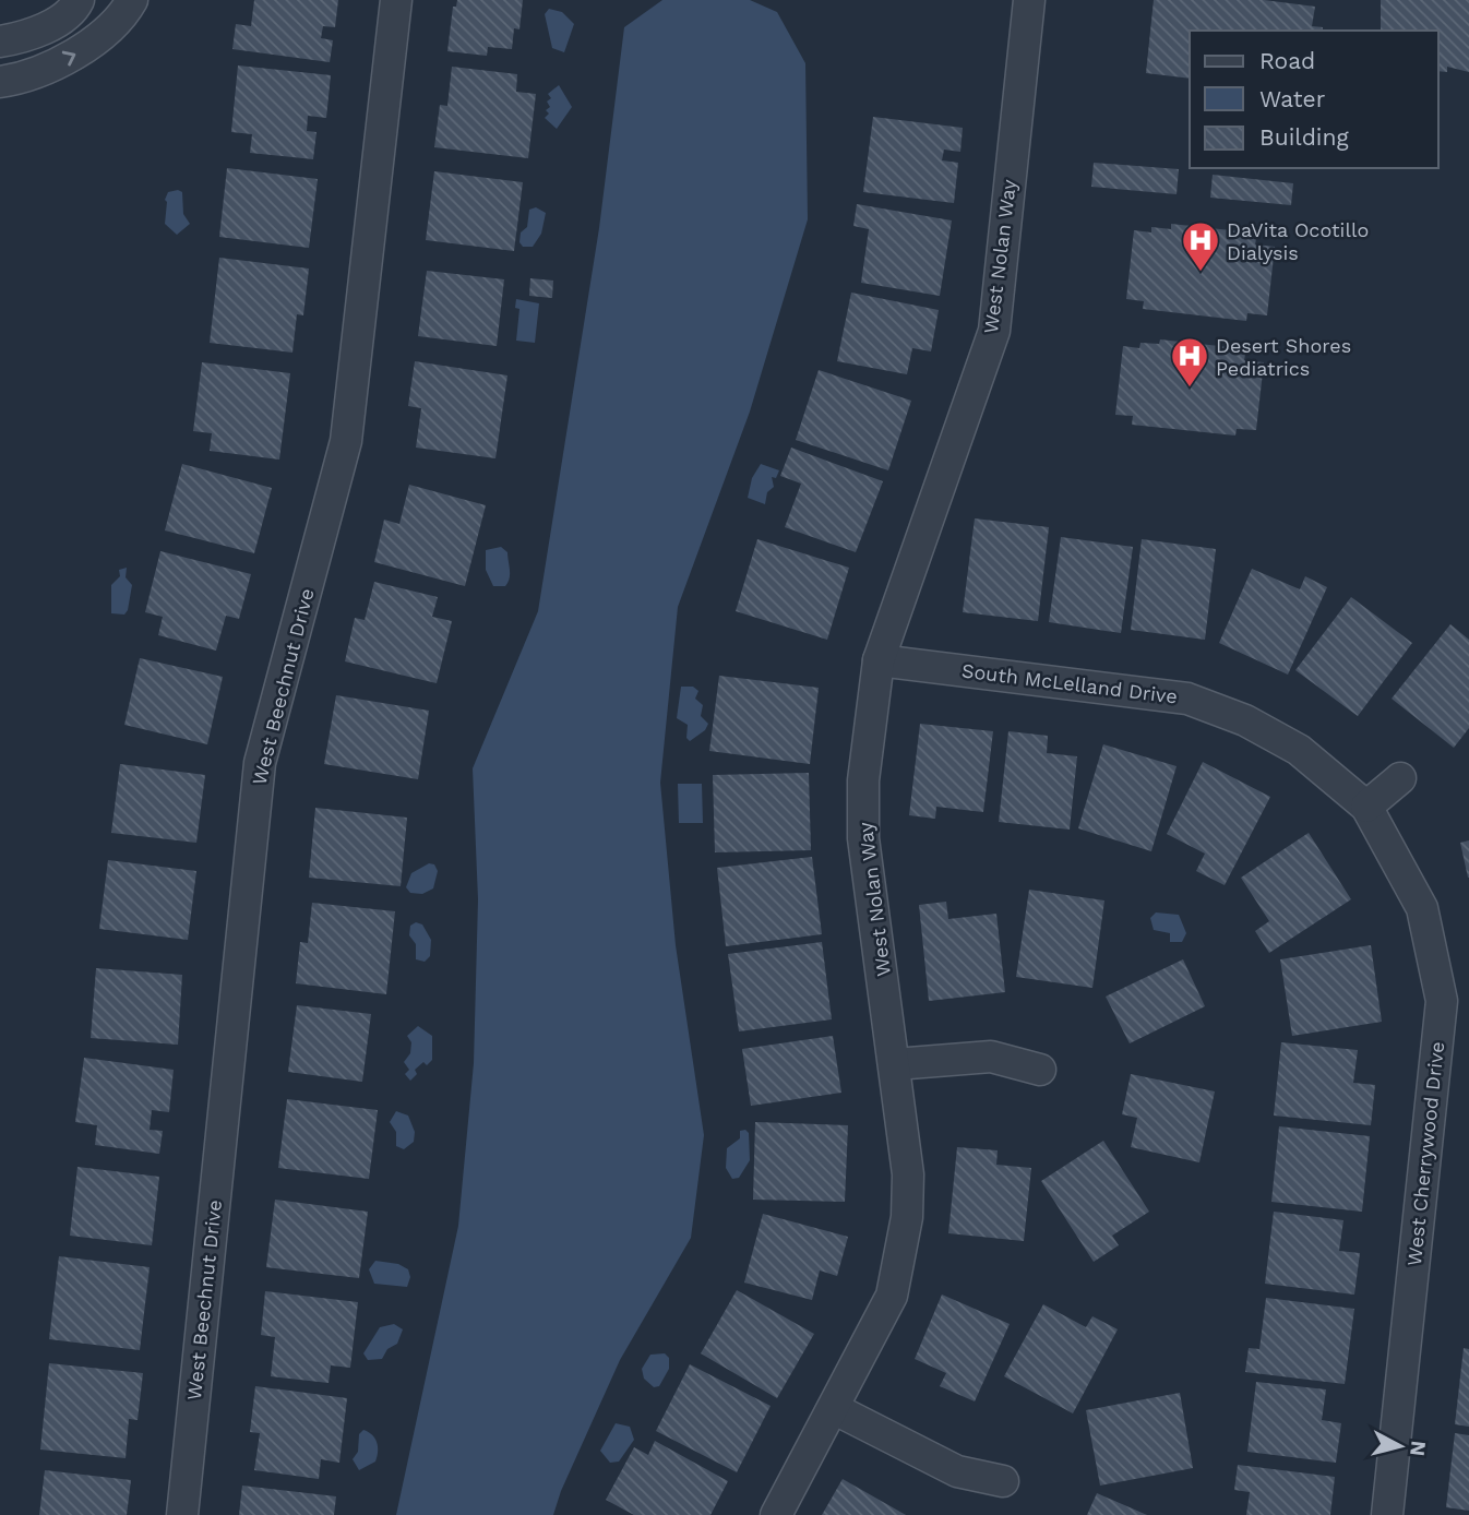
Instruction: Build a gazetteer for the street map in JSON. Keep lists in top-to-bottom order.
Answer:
{
  "streets": {
    "street": [
      "West Nolan Way",
      "South McLelland Drive",
      "West Beechnut Drive",
      "West Cherrywood Drive"
    ]
  },
  "crossings": [
    ["West Nolan Way", "South McLelland Drive"],
    ["South McLelland Drive", "West Cherrywood Drive"]
  ],
  "places": {
    "hospital": ["DaVita Ocotillo Dialysis", "Desert Shores Pediatrics"]
  },
  "legend": ["Road", "Water", "Building"],
  "north": "right"
}
